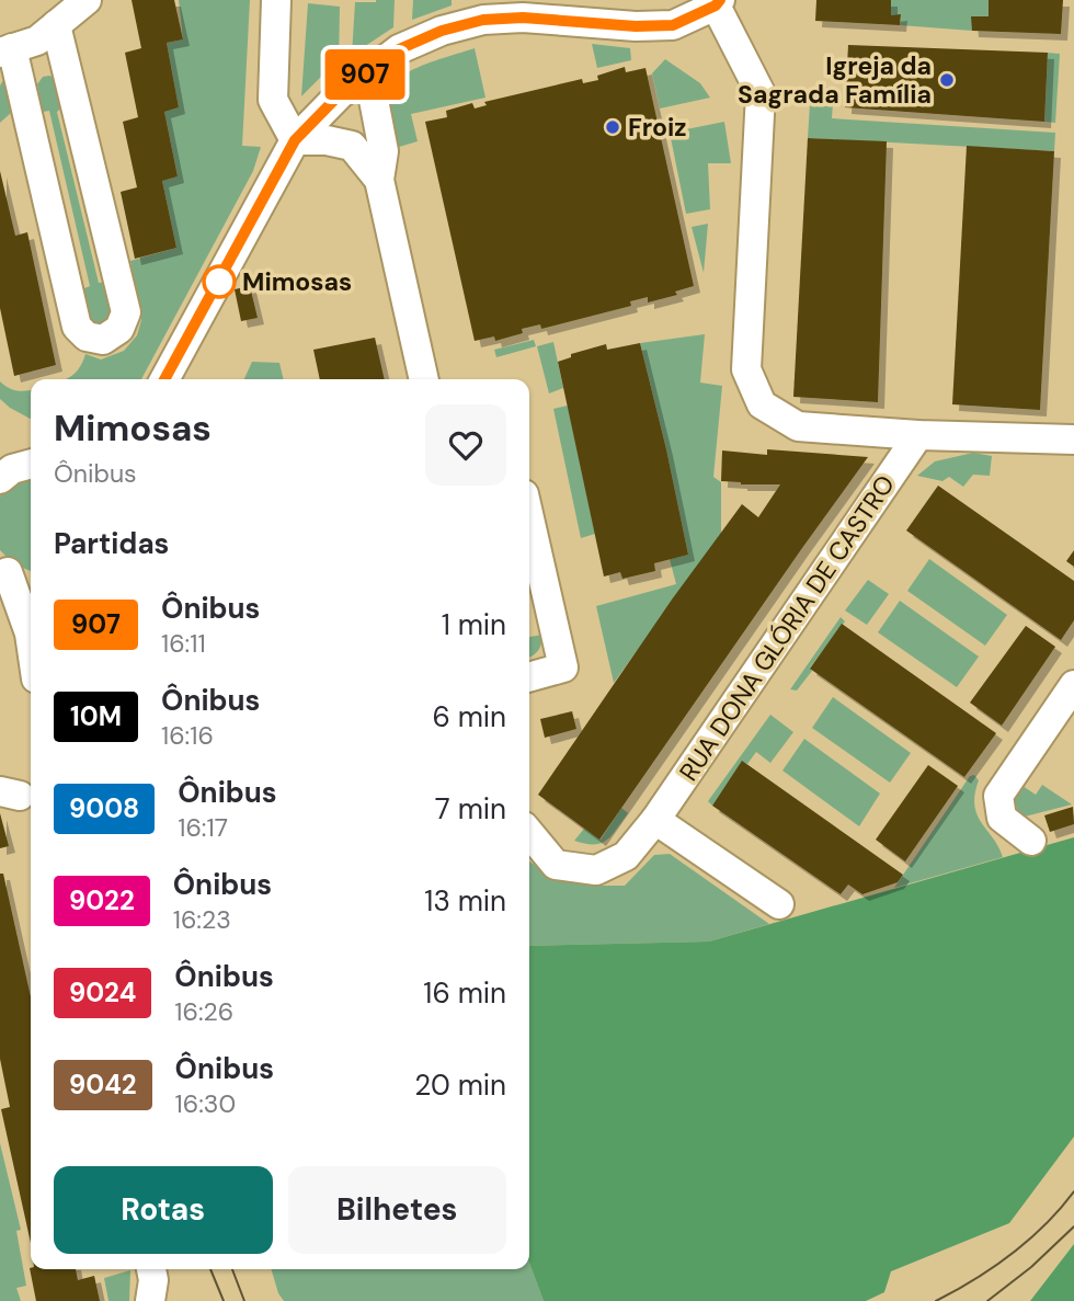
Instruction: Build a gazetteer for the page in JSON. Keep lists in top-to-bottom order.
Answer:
{
  "streets": {
    "street": ["RUA DONA GLÓRIA DE CASTRO"]
  },
  "places": ["Igreja da Sagrada Família", "Froiz", "Mimosas"],
  "lines": ["bus line 907"],
  "page": {
    "on_map": "907",
    "heading": [
      ["Mimosas", "Ônibus"],
      "Partidas"
    ],
    "list": [
      {
        "mark": "907",
        "name": "Ônibus",
        "note": "16:11",
        "value": "1 min"
      },
      {
        "mark": "10M",
        "name": "Ônibus",
        "note": "16:16",
        "value": "6 min"
      },
      {
        "mark": "9008",
        "name": "Ônibus",
        "note": "16:17",
        "value": "7 min"
      },
      {
        "mark": "9022",
        "name": "Ônibus",
        "note": "16:23",
        "value": "13 min"
      },
      {
        "mark": "9024",
        "name": "Ônibus",
        "note": "16:26",
        "value": "16 min"
      },
      {
        "mark": "9042",
        "name": "Ônibus",
        "note": "16:30",
        "value": "20 min"
      }
    ],
    "buttons": ["Rotas", "Bilhetes"]
  }
}
